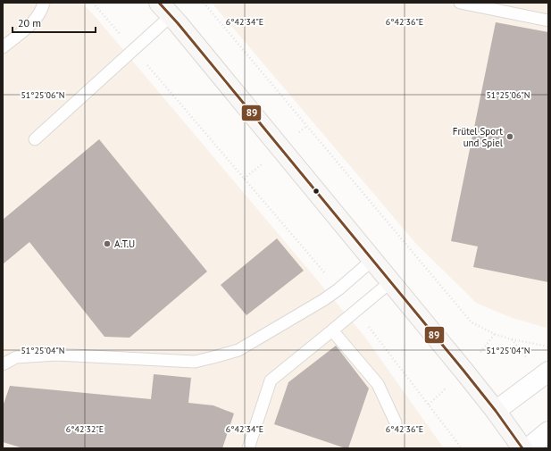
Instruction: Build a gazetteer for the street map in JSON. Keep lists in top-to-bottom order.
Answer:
{
  "places": ["Frütel Sport und Spiel", "A.T.U"],
  "lines": ["transit line 89"],
  "scale_bar": "20 m",
  "coordinates": [
    "6°42'34\"E",
    "6°42'36\"E",
    "51°25'06\"N",
    "51°25'04\"N",
    "6°42'32\"E"
  ]
}
